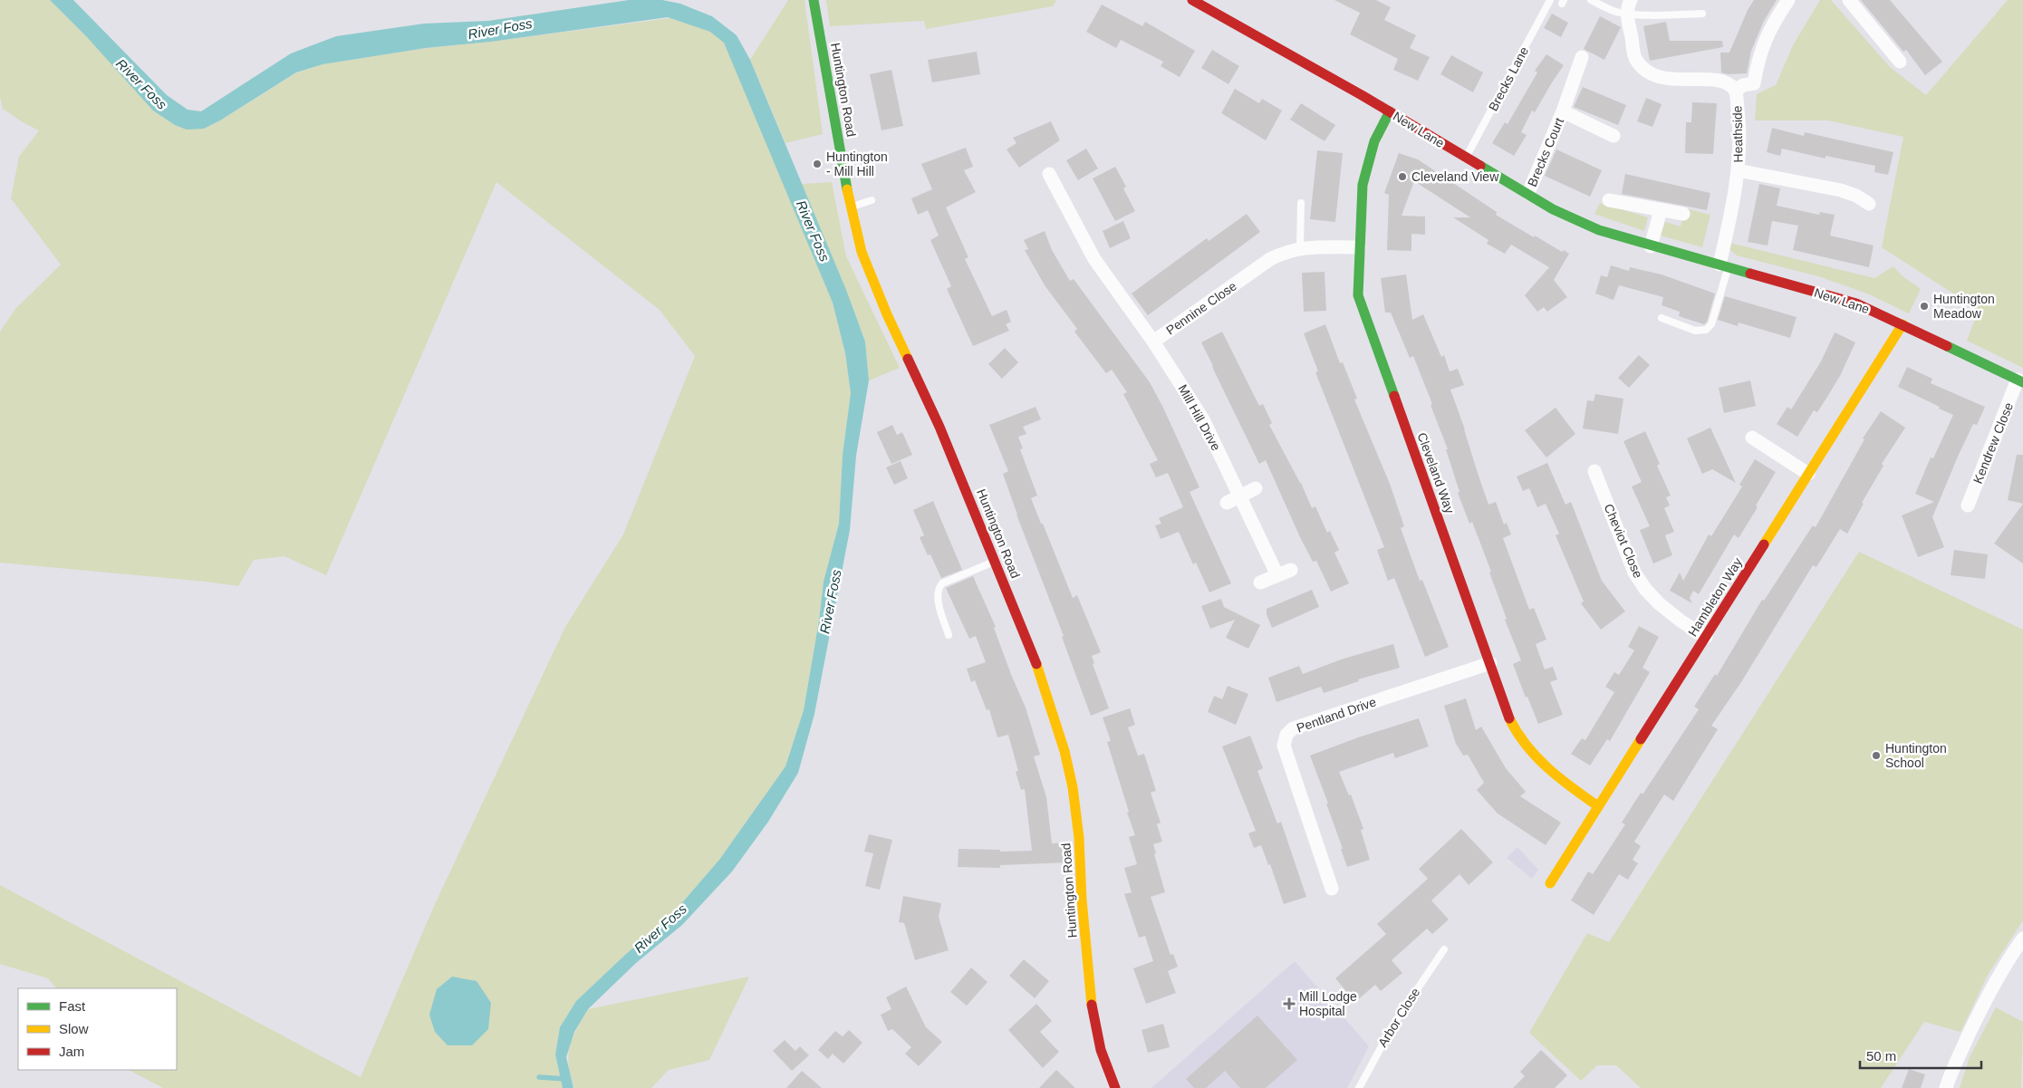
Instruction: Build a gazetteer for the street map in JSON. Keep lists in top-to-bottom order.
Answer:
{
  "streets": {
    "street": [
      "Huntington Road",
      "New Lane",
      "Heathside",
      "Brecks Court",
      "Pennine Close",
      "Mill Hill Drive",
      "Kendrew Close",
      "Cleveland Way",
      "Cheviot Close",
      "Hambleton Way",
      "Pentland Drive"
    ],
    "lane": ["Brecks Lane", "Arbor Close"]
  },
  "crossings": [
    ["Brecks Lane", "New Lane"],
    ["New Lane", "Heathside"],
    ["New Lane", "Brecks Court"],
    ["New Lane", "Kendrew Close"],
    ["New Lane", "Cleveland Way"],
    ["New Lane", "Hambleton Way"],
    ["Pennine Close", "Mill Hill Drive"],
    ["Pennine Close", "Cleveland Way"],
    ["Cleveland Way", "Hambleton Way"],
    ["Cleveland Way", "Pentland Drive"],
    ["Cheviot Close", "Hambleton Way"]
  ],
  "water": ["River Foss"],
  "places": {
    "other": [
      "Huntington - Mill Hill",
      "Cleveland View",
      "Huntington Meadow",
      "Huntington School"
    ],
    "health": ["Mill Lodge Hospital"]
  },
  "legend": ["Fast", "Slow", "Jam"],
  "scale_bar": "50 m"
}
